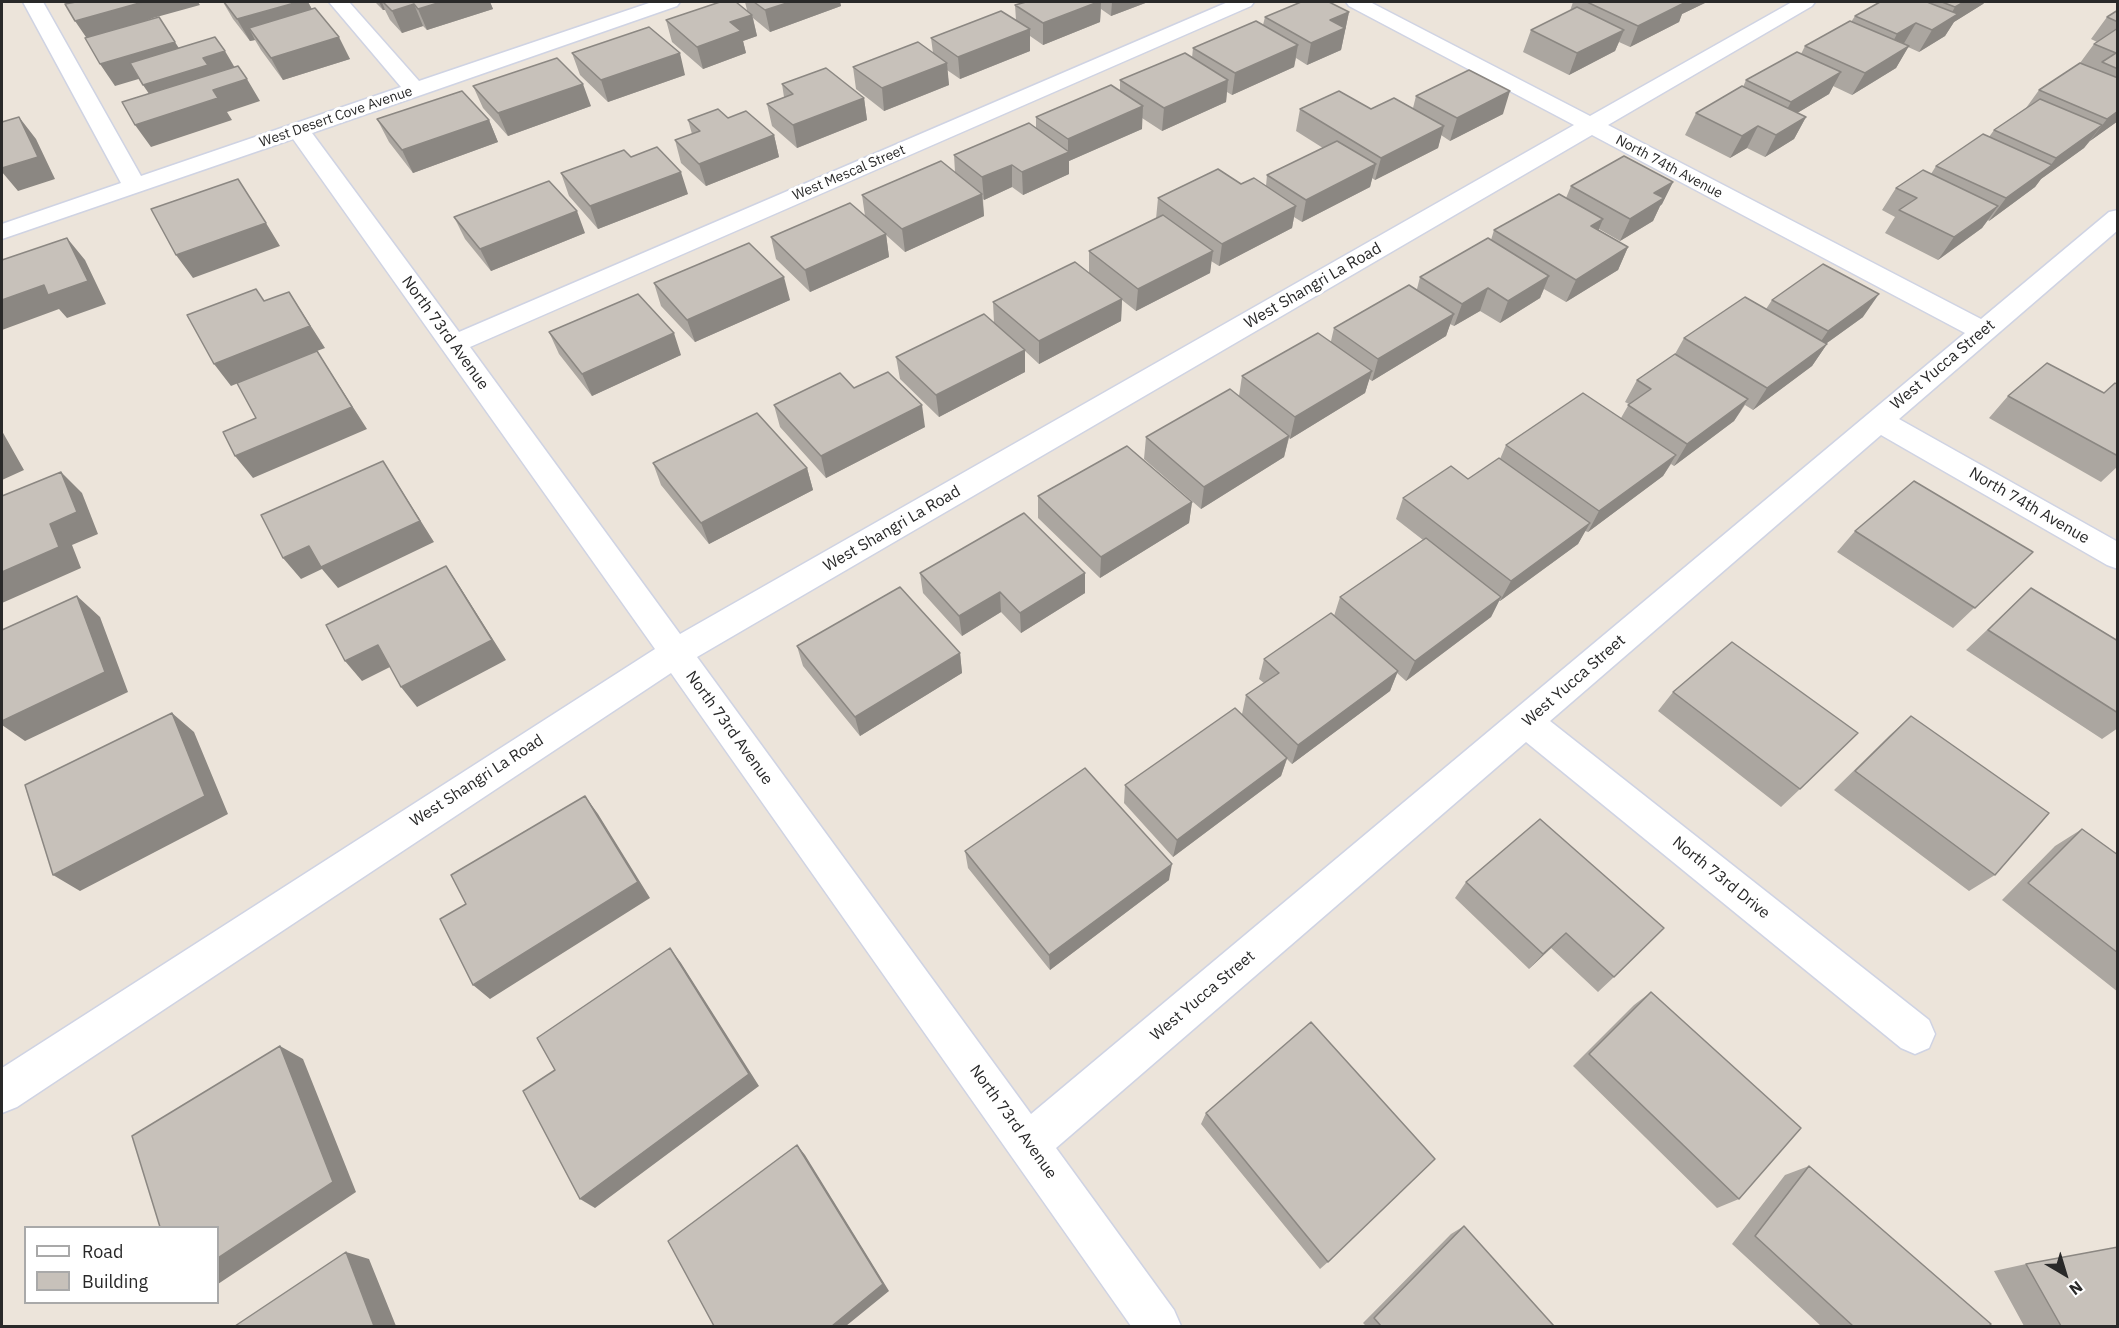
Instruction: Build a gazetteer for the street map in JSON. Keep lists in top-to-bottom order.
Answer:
{
  "streets": {
    "street": [
      "West Desert Cove Avenue",
      "North 74th Avenue",
      "West Mescal Street",
      "West Shangri La Road",
      "North 73rd Avenue",
      "West Yucca Street",
      "North 73rd Drive"
    ]
  },
  "crossings": [
    ["West Desert Cove Avenue", "North 73rd Avenue"],
    ["North 74th Avenue", "West Shangri La Road"],
    ["North 74th Avenue", "West Yucca Street"],
    ["West Mescal Street", "North 73rd Avenue"],
    ["West Shangri La Road", "North 73rd Avenue"],
    ["North 73rd Avenue", "West Yucca Street"],
    ["West Yucca Street", "North 73rd Drive"]
  ],
  "legend": ["Road", "Building"],
  "north": "bottom right"
}
